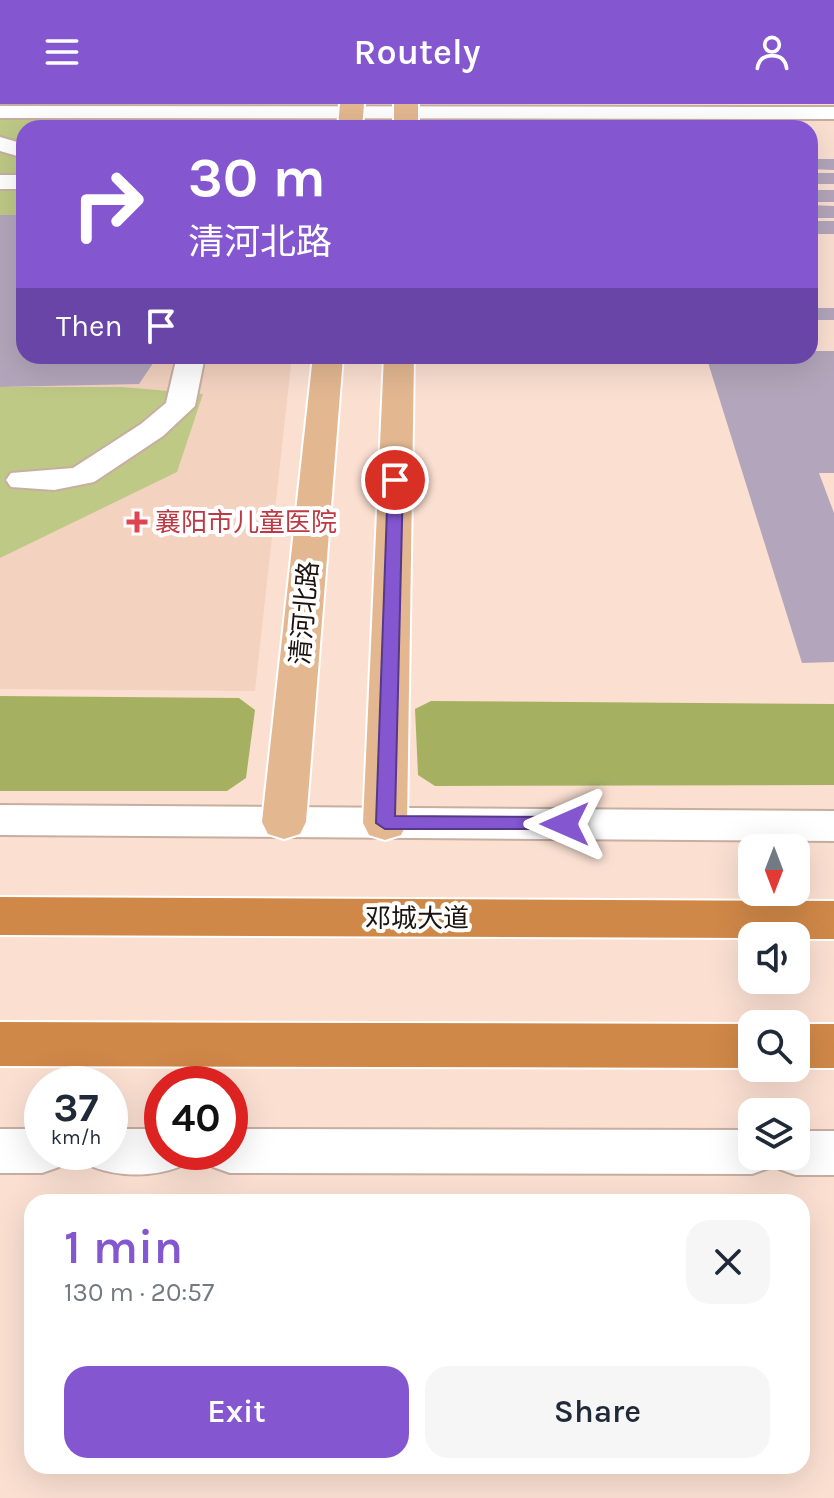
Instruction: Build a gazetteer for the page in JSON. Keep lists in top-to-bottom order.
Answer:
{
  "streets": {
    "highway": ["邓城大道"],
    "main road": ["清河北路"]
  },
  "places": {
    "health": ["襄阳市儿童医院"]
  },
  "north": "bottom",
  "page": {
    "header": "Routely",
    "turn": ["30 m", "清河北路"],
    "then": "Then",
    "speed": "37 km/h",
    "limit": "40",
    "heading": ["1 min", "130 m · 20:57"],
    "buttons": ["Exit", "Share"]
  }
}
